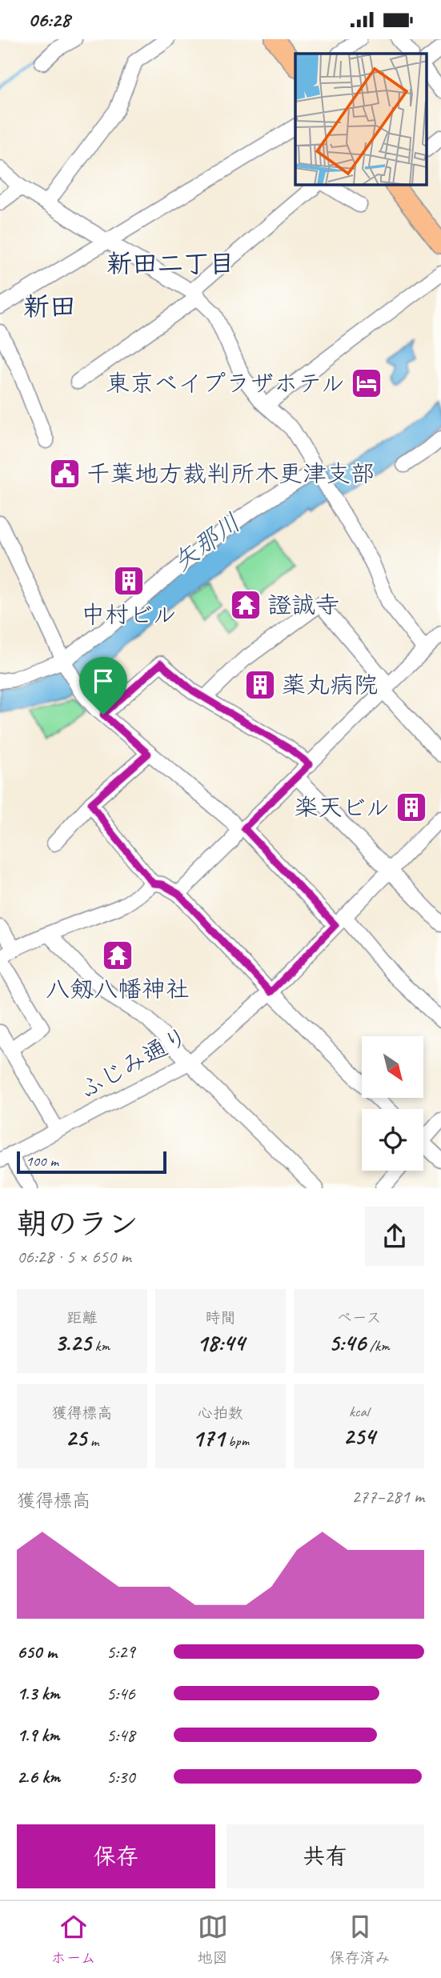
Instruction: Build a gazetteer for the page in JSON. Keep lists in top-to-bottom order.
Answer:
{
  "streets": {
    "street": ["ふじみ通り"]
  },
  "districts": ["新田二丁目", "新田"],
  "water": ["矢那川"],
  "places": {
    "hotel": ["東京ベイプラザホテル"],
    "public building": ["千葉地方裁判所木更津支部"],
    "building": ["中村ビル", "薬丸病院", "楽天ビル"],
    "temple": ["證誠寺", "八剱八幡神社"]
  },
  "scale_bar": "100 m",
  "north": "bottom right",
  "page": {
    "status": "06:28",
    "scale": "100 m",
    "heading": ["朝のラン", "06:28 · 5 × 650 m"],
    "stats": [
      ["距離", "3.25 km"],
      ["時間", "18:44"],
      ["ペース", "5:46 /km"],
      ["獲得標高", "25 m"],
      ["心拍数", "171 bpm"],
      ["kcal", "254"]
    ],
    "chart": ["獲得標高", "277–281 m"],
    "list": [
      {
        "name": "650 m",
        "note": "5:29"
      },
      {
        "name": "1.3 km",
        "note": "5:46"
      },
      {
        "name": "1.9 km",
        "note": "5:48"
      },
      {
        "name": "2.6 km",
        "note": "5:30"
      }
    ],
    "buttons": ["保存", "共有"],
    "tabs": ["ホーム", "地図", "保存済み"]
  }
}
